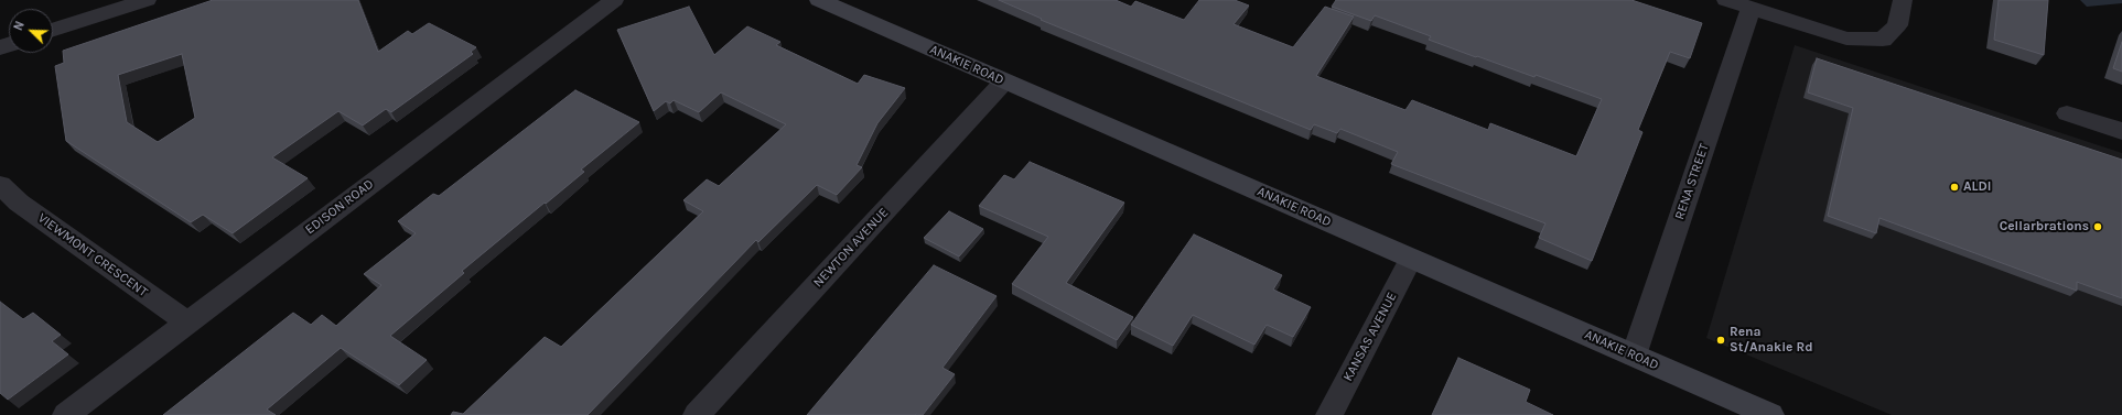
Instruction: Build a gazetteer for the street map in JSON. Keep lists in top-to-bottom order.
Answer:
{
  "streets": {
    "main road": ["ANAKIE ROAD"],
    "street": [
      "RENA STREET",
      "EDISON ROAD",
      "NEWTON AVENUE",
      "VIEWMONT CRESCENT",
      "KANSAS AVENUE"
    ]
  },
  "crossings": [
    ["ANAKIE ROAD", "RENA STREET"],
    ["ANAKIE ROAD", "NEWTON AVENUE"],
    ["ANAKIE ROAD", "KANSAS AVENUE"],
    ["EDISON ROAD", "VIEWMONT CRESCENT"]
  ],
  "places": ["ALDI", "Cellarbrations", "Rena St/Anakie Rd"],
  "north": "top left"
}
